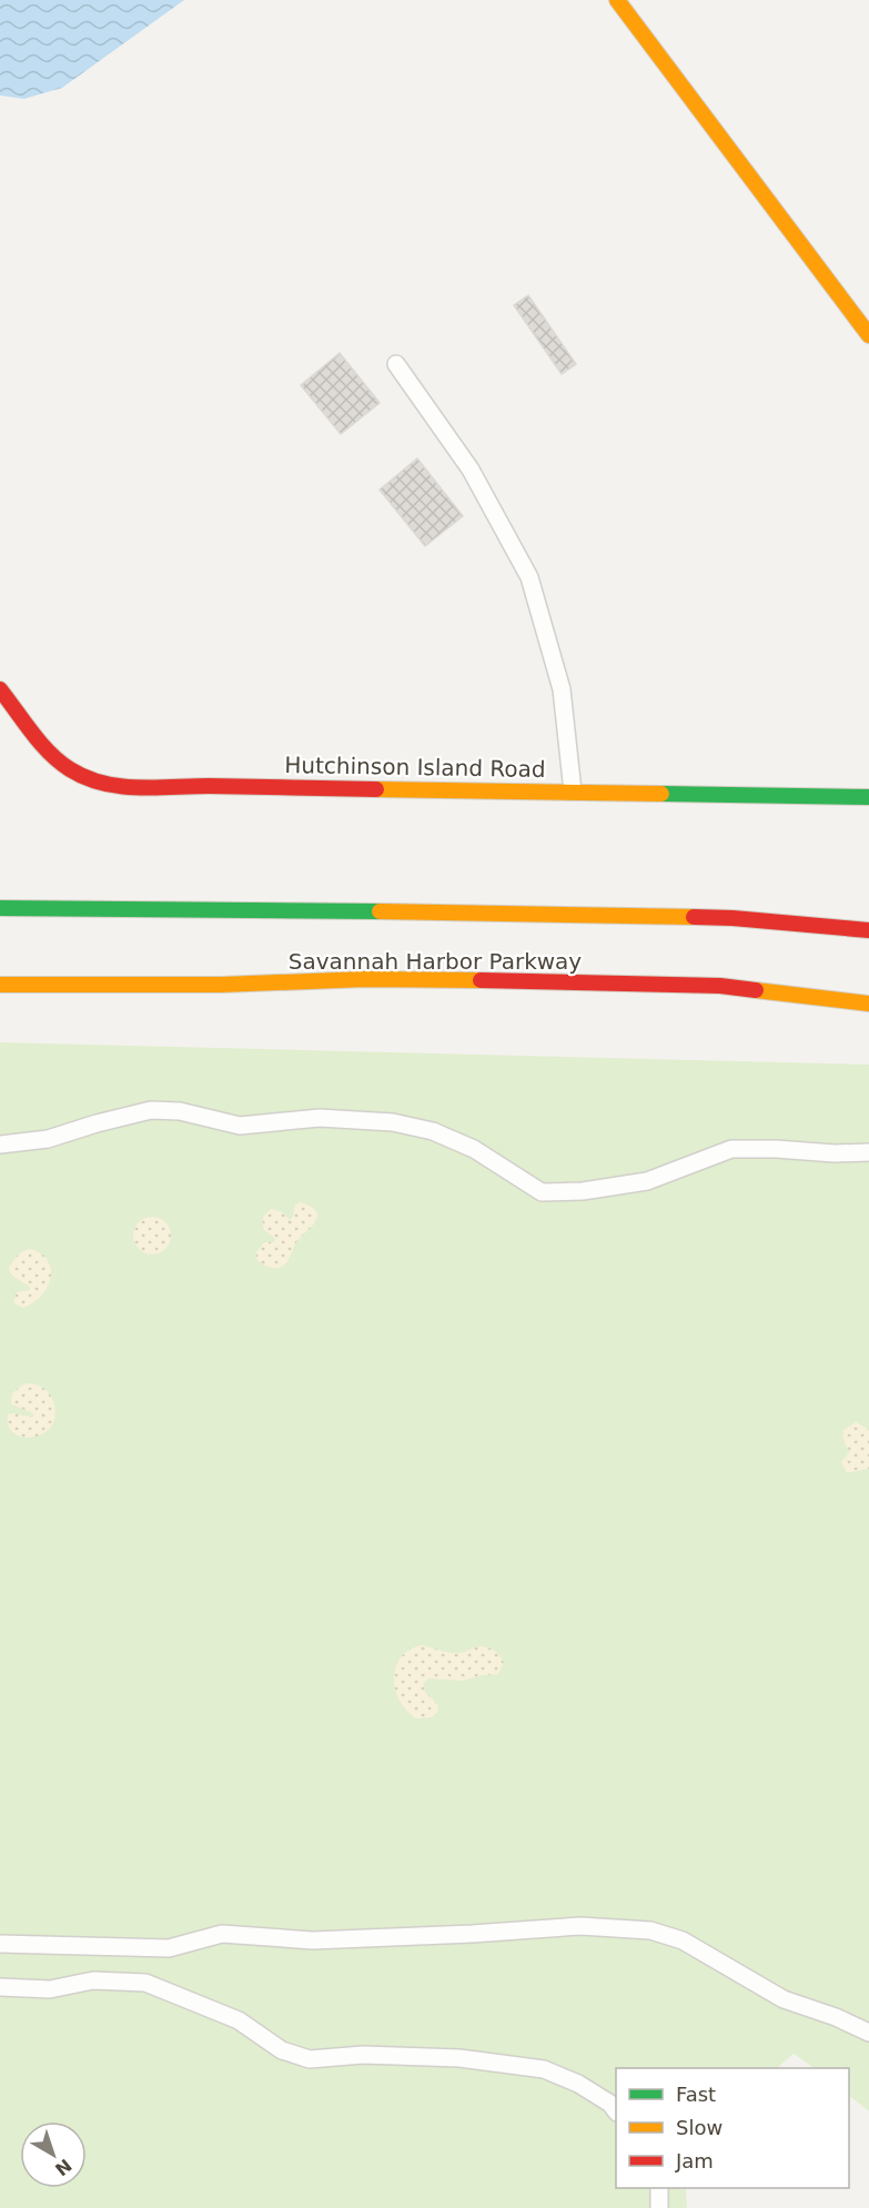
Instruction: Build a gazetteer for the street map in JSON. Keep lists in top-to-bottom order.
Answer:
{
  "streets": {
    "street": ["Hutchinson Island Road", "Savannah Harbor Parkway"]
  },
  "legend": ["Fast", "Slow", "Jam"],
  "north": "bottom right"
}
